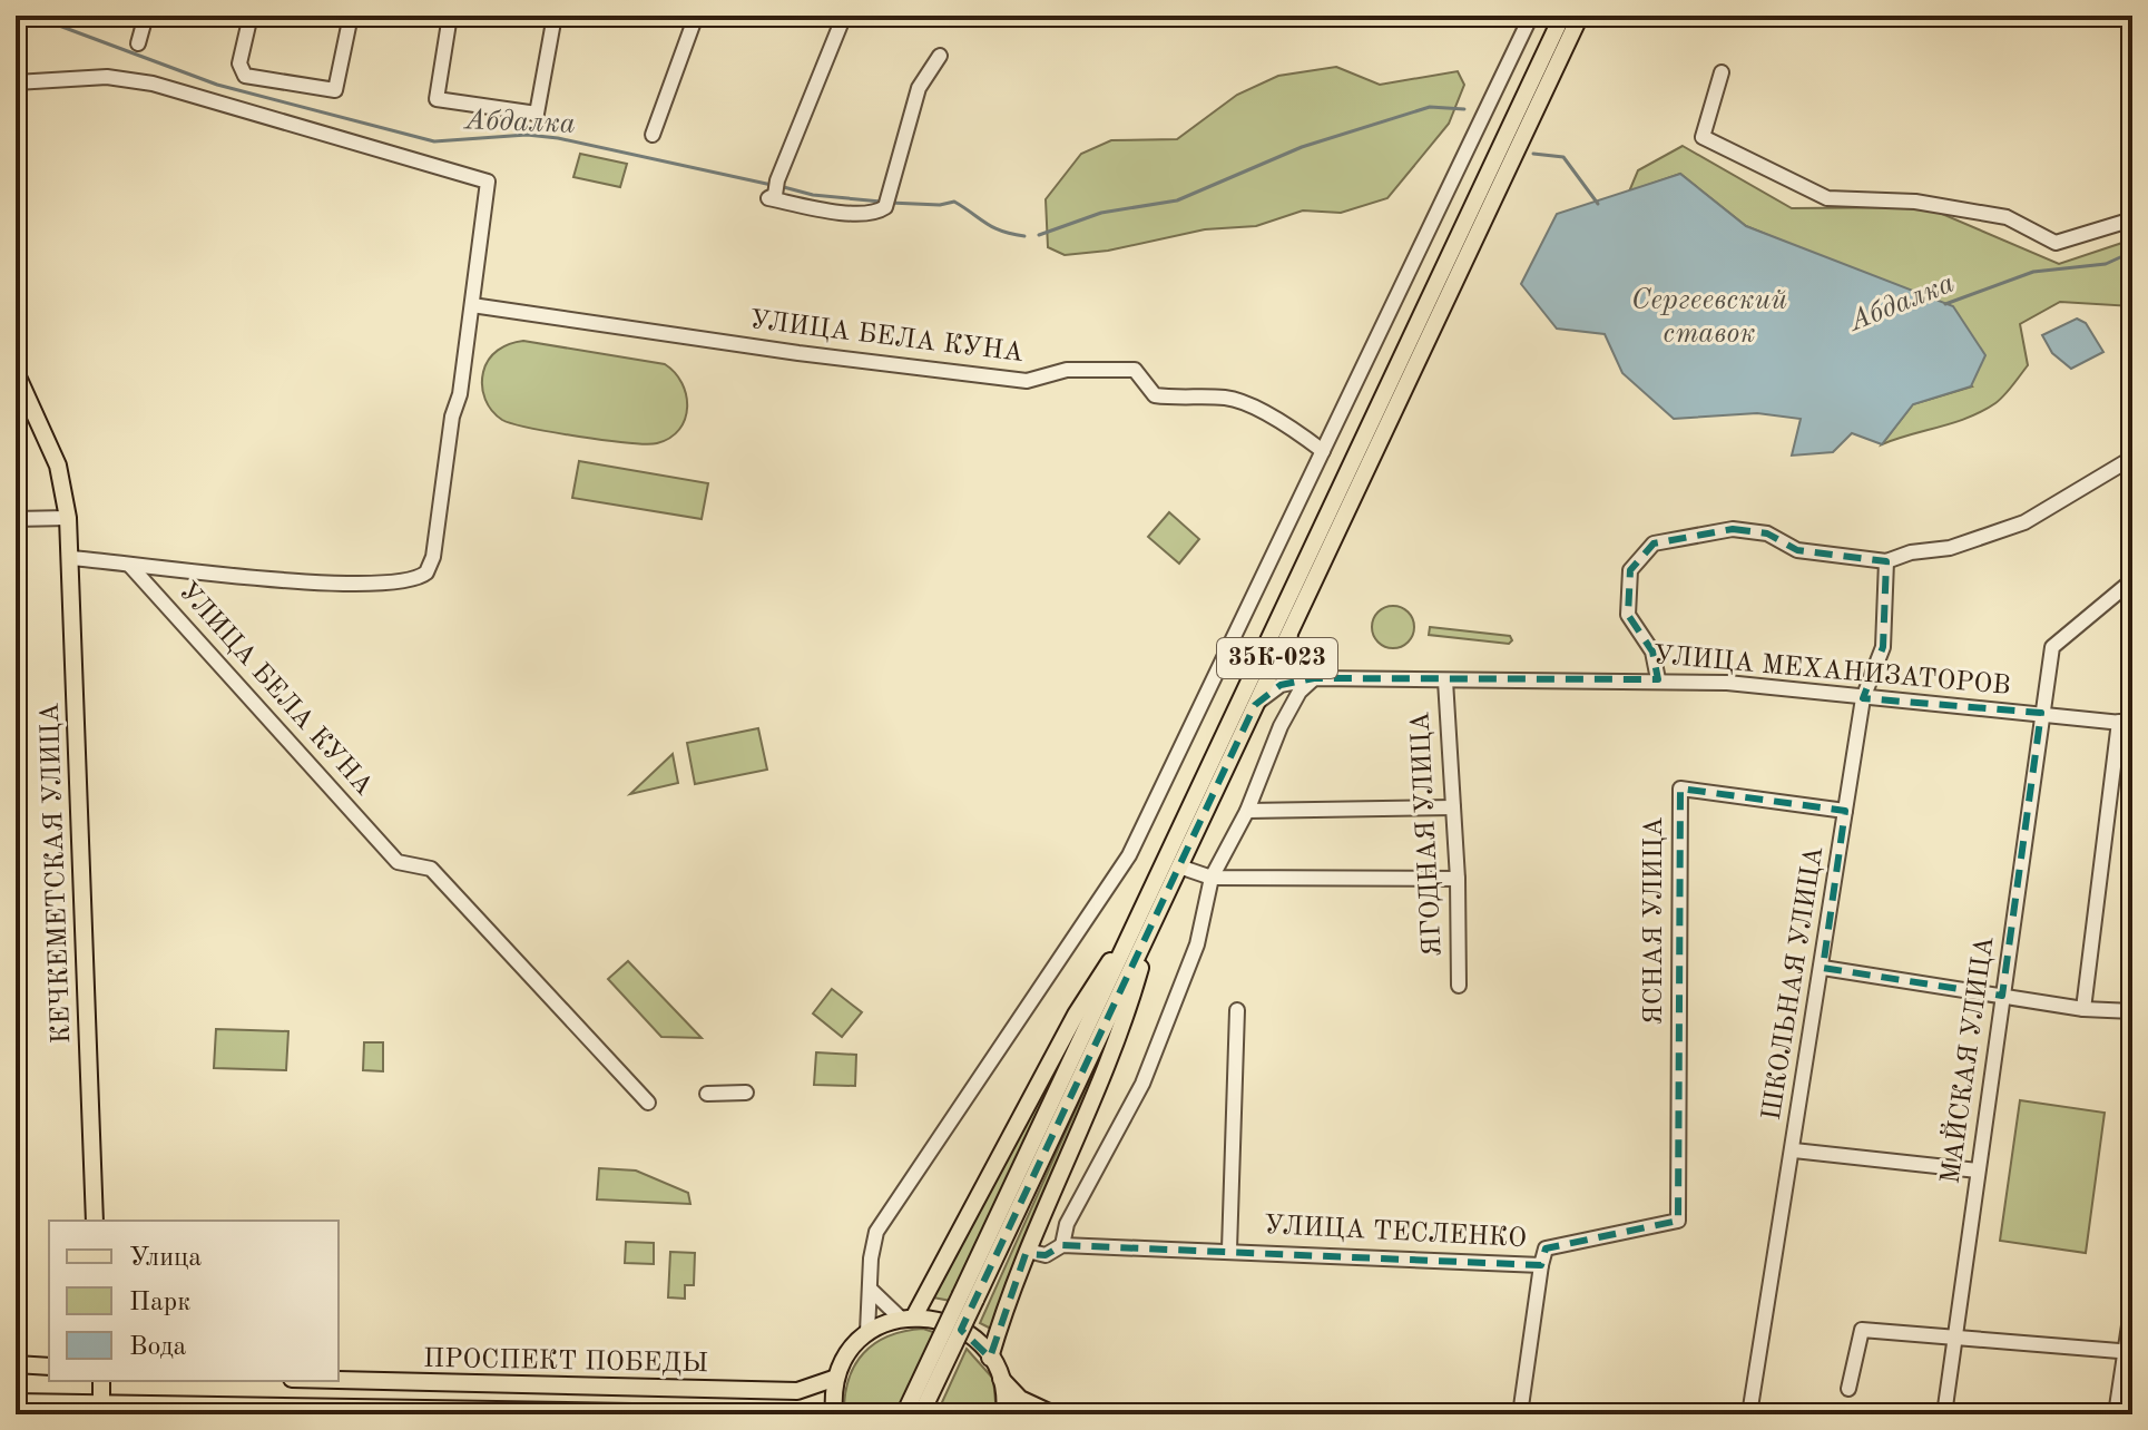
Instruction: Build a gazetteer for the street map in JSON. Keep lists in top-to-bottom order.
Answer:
{
  "streets": {
    "main road": ["35К-023", "КЕЧКЕМЕТСКАЯ УЛИЦА", "ПРОСПЕКТ ПОБЕДЫ"],
    "street": [
      "УЛИЦА БЕЛА КУНА",
      "УЛИЦА МЕХАНИЗАТОРОВ",
      "ЯГОДНАЯ УЛИЦА",
      "ЯСНАЯ УЛИЦА",
      "ШКОЛЬНАЯ УЛИЦА",
      "МАЙСКАЯ УЛИЦА",
      "УЛИЦА ТЕСЛЕНКО"
    ]
  },
  "crossings": [
    ["УЛИЦА БЕЛА КУНА", "КЕЧКЕМЕТСКАЯ УЛИЦА"],
    ["35К-023", "УЛИЦА МЕХАНИЗАТОРОВ"],
    ["УЛИЦА МЕХАНИЗАТОРОВ", "ЯГОДНАЯ УЛИЦА"],
    ["УЛИЦА МЕХАНИЗАТОРОВ", "ШКОЛЬНАЯ УЛИЦА"],
    ["УЛИЦА МЕХАНИЗАТОРОВ", "МАЙСКАЯ УЛИЦА"],
    ["ЯСНАЯ УЛИЦА", "ШКОЛЬНАЯ УЛИЦА"],
    ["ЯСНАЯ УЛИЦА", "УЛИЦА ТЕСЛЕНКО"]
  ],
  "water": ["Абдалка", "Сергеевский ставок"],
  "legend": ["Улица", "Парк", "Вода"]
}
